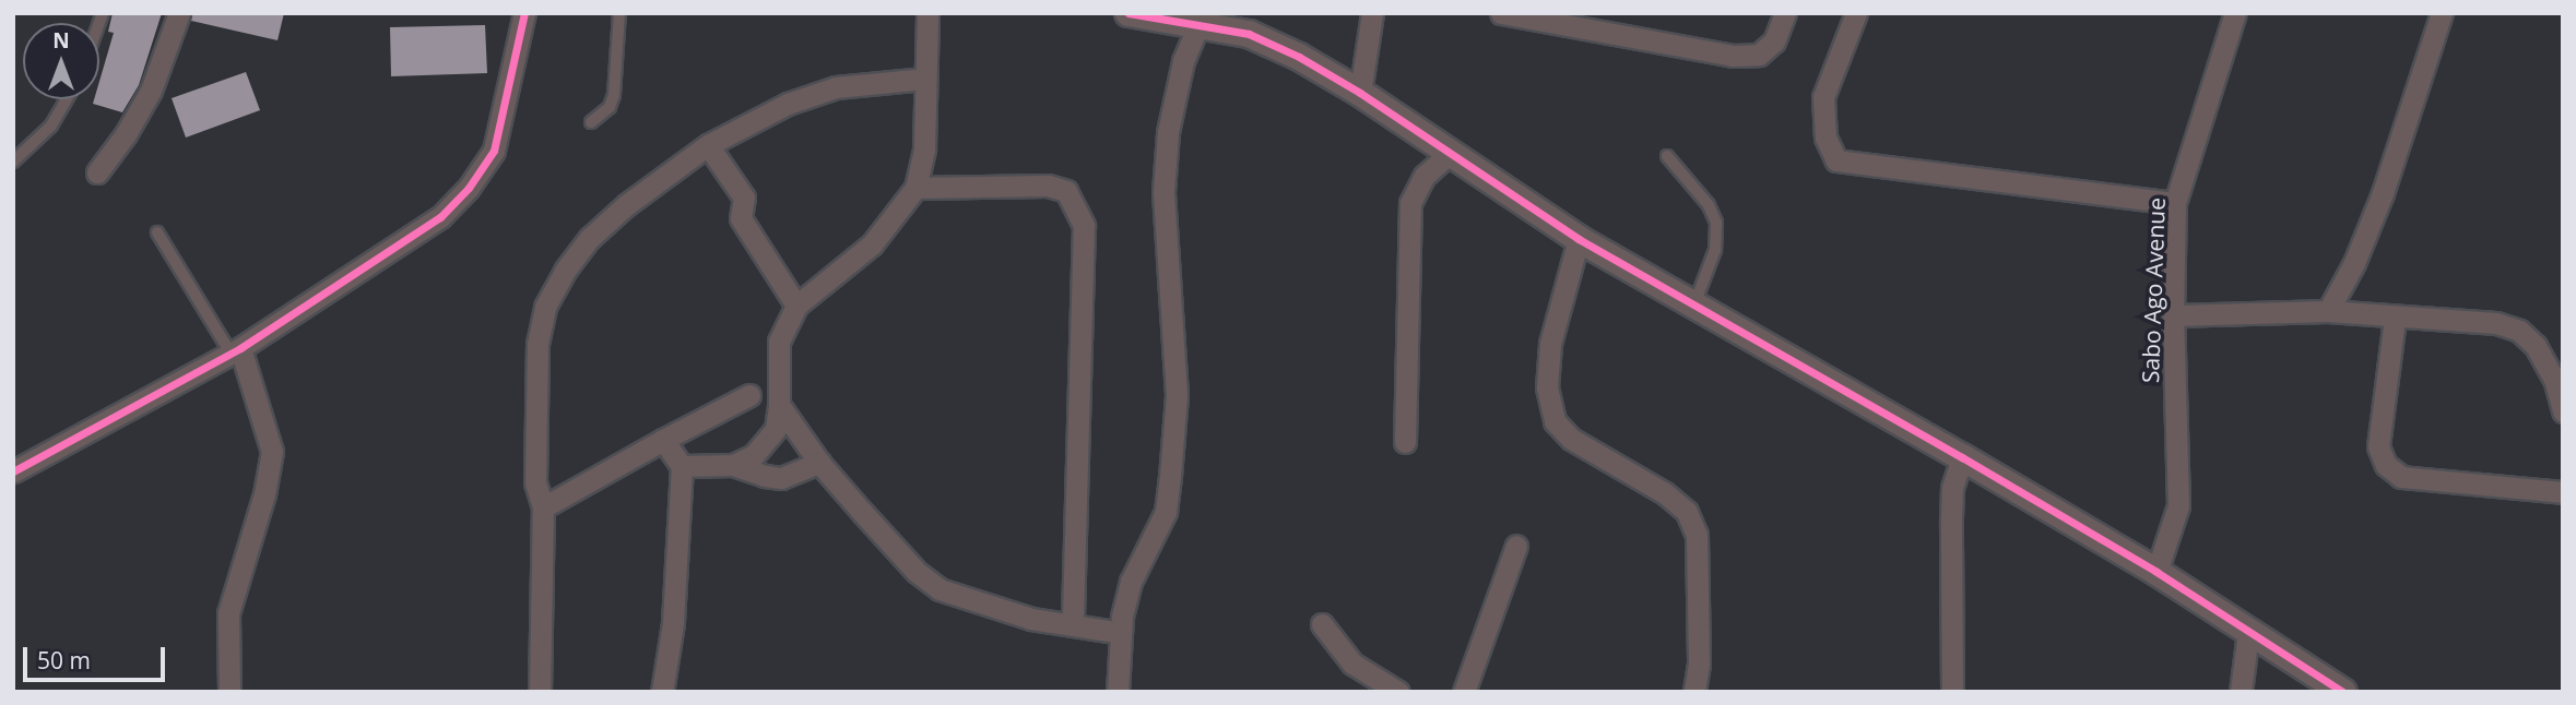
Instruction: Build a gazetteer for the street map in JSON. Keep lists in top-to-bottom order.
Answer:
{
  "streets": {
    "street": ["Sabo Ago Avenue"]
  },
  "scale_bar": "50 m",
  "north": "top"
}
